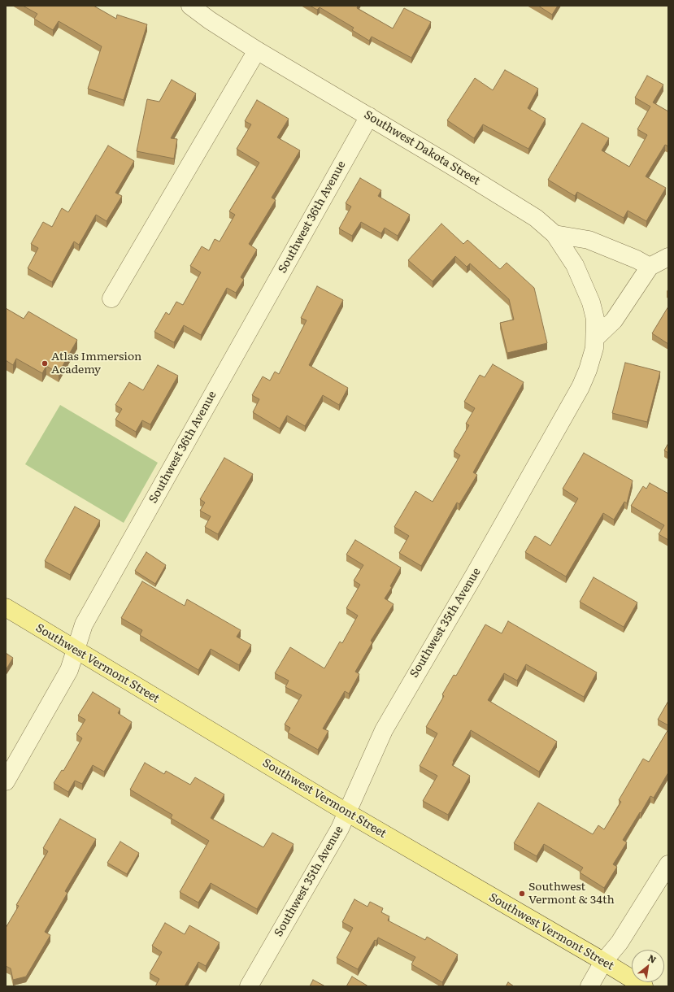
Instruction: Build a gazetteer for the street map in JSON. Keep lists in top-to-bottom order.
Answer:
{
  "streets": {
    "main road": ["Southwest Vermont Street"],
    "street": ["Southwest Dakota Street", "Southwest 36th Avenue", "Southwest 35th Avenue"]
  },
  "crossings": [
    ["Southwest Dakota Street", "Southwest 36th Avenue"],
    ["Southwest Dakota Street", "Southwest 35th Avenue"],
    ["Southwest 36th Avenue", "Southwest Vermont Street"],
    ["Southwest 35th Avenue", "Southwest Vermont Street"]
  ],
  "places": ["Atlas Immersion Academy", "Southwest Vermont & 34th"],
  "north": "top right"
}
